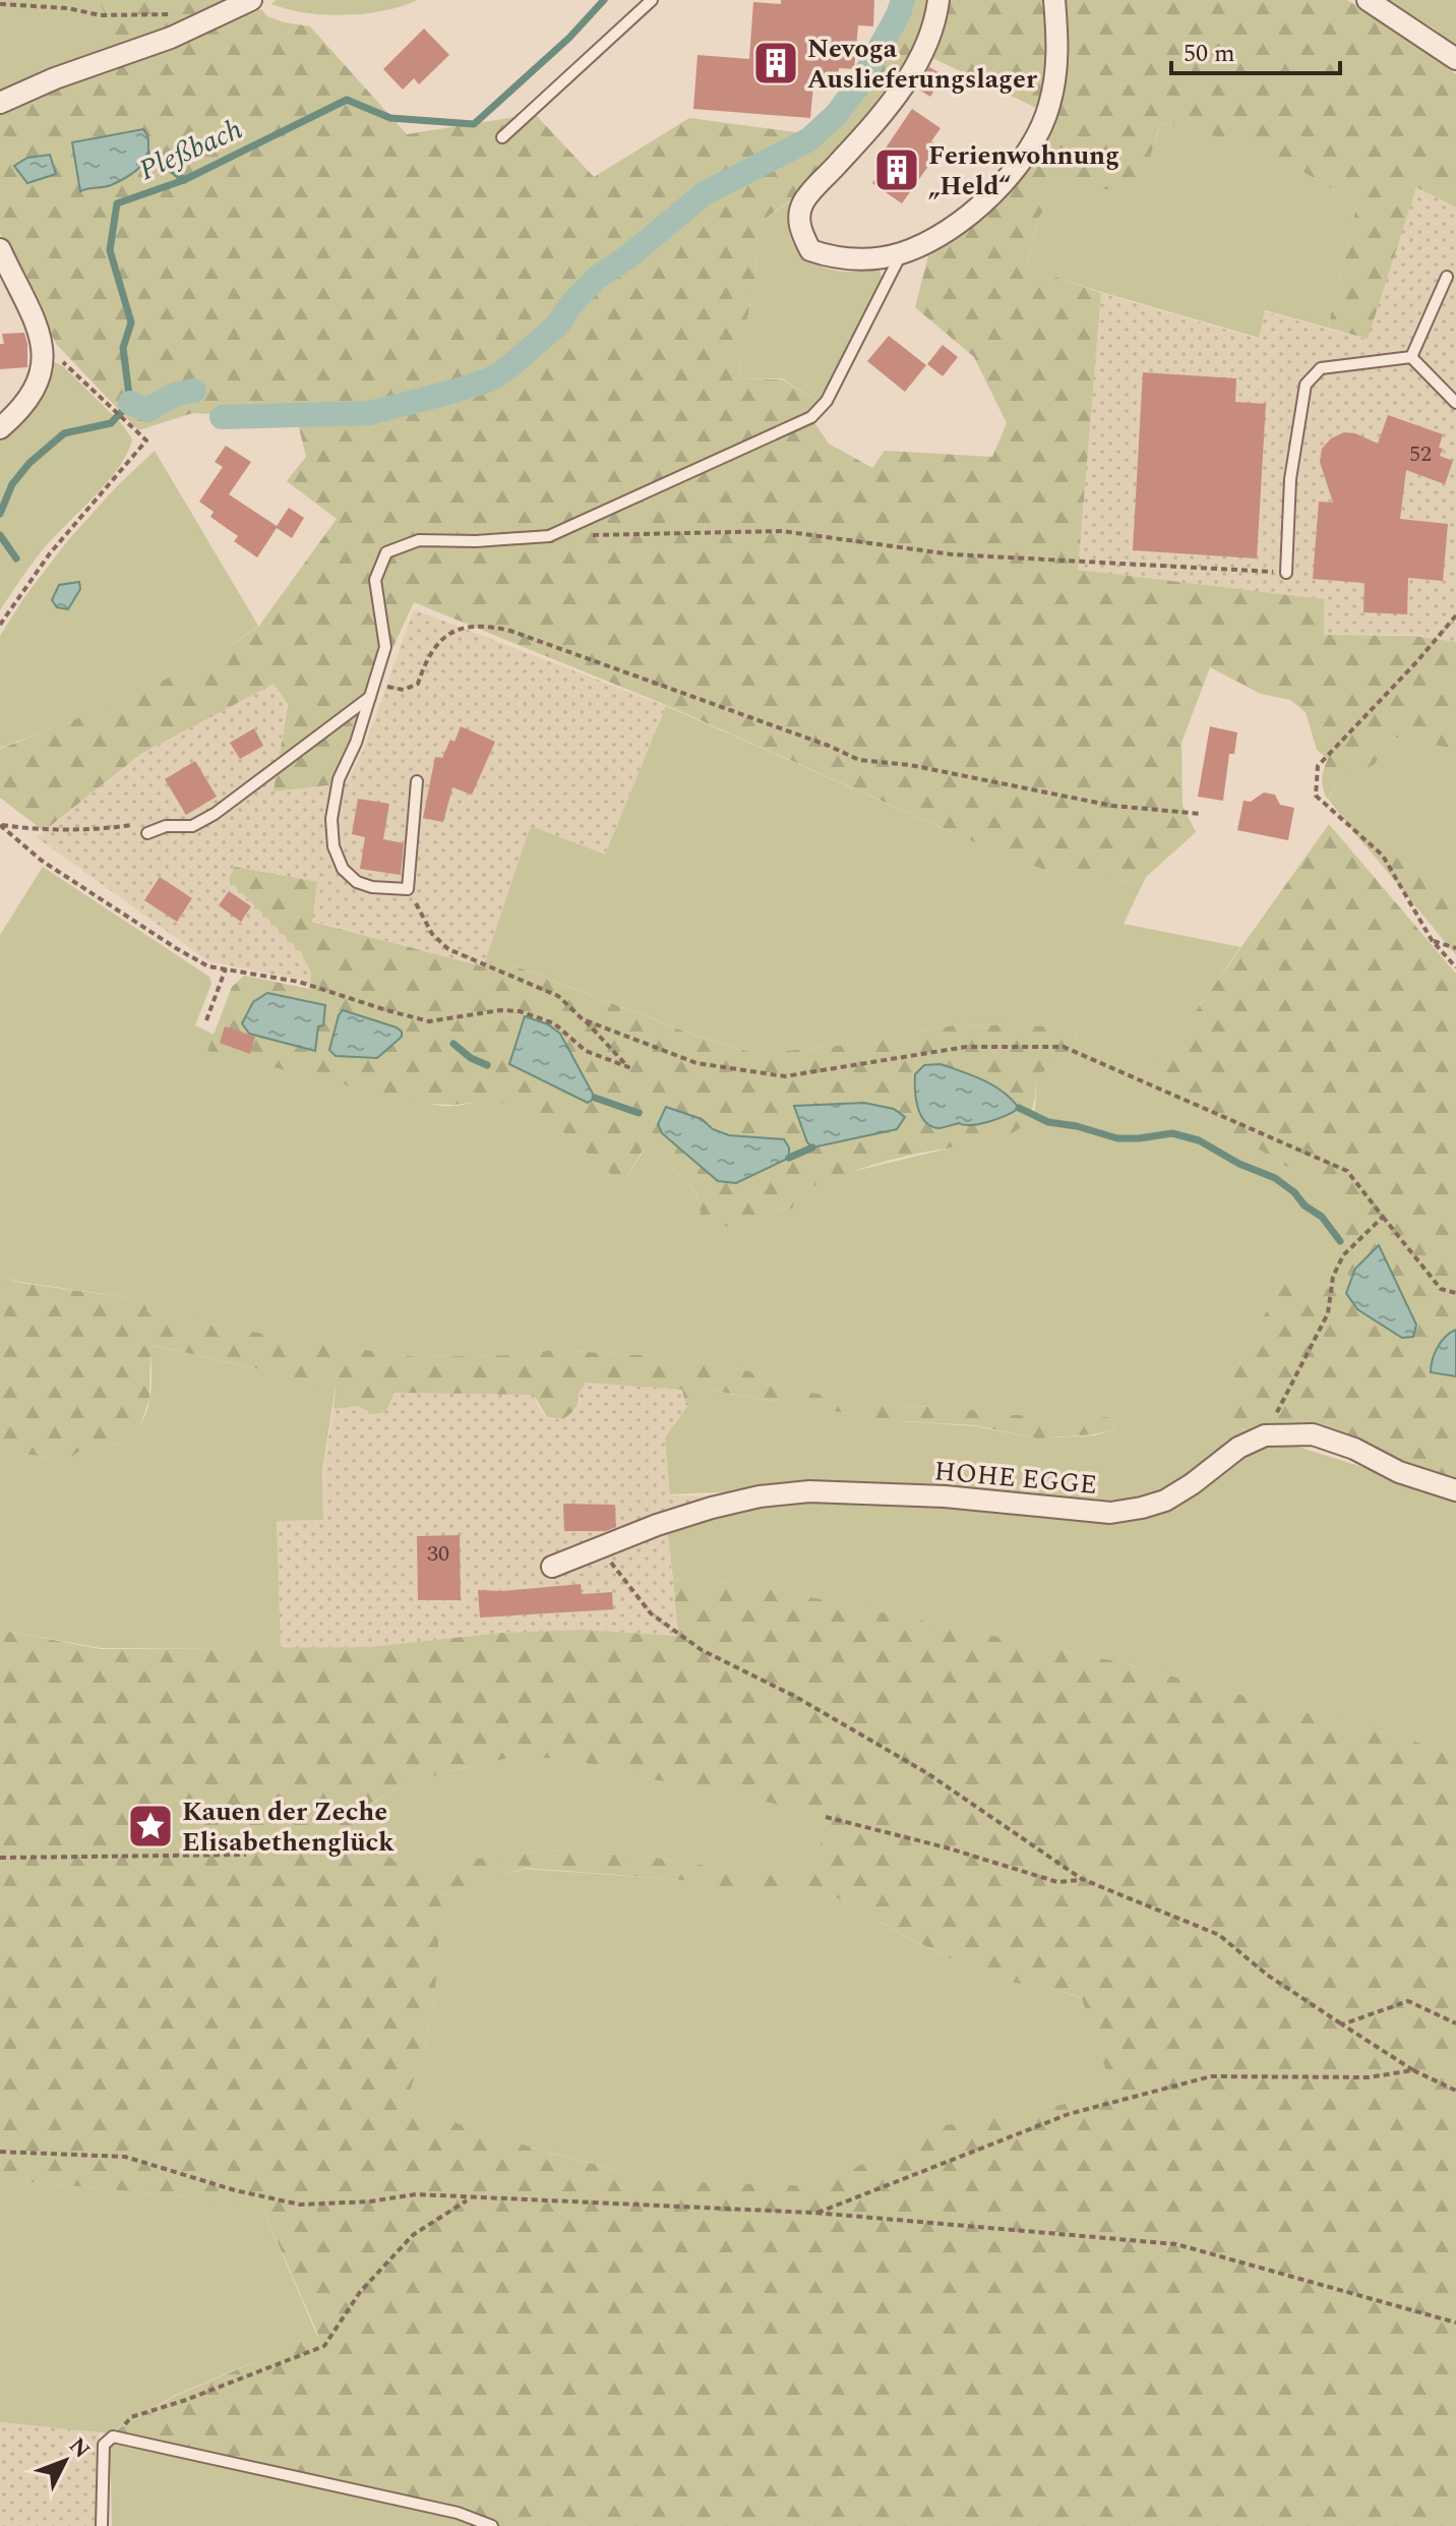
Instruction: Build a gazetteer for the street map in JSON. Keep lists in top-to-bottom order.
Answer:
{
  "streets": {
    "street": ["HOHE EGGE"]
  },
  "water": ["Pleßbach"],
  "places": {
    "building": ["Nevoga Auslieferungslager", "Ferienwohnung „Held“"],
    "place": ["Kauen der Zeche Elisabethenglück"]
  },
  "house_numbers": ["52", "30"],
  "scale_bar": "50 m",
  "north": "top right"
}
